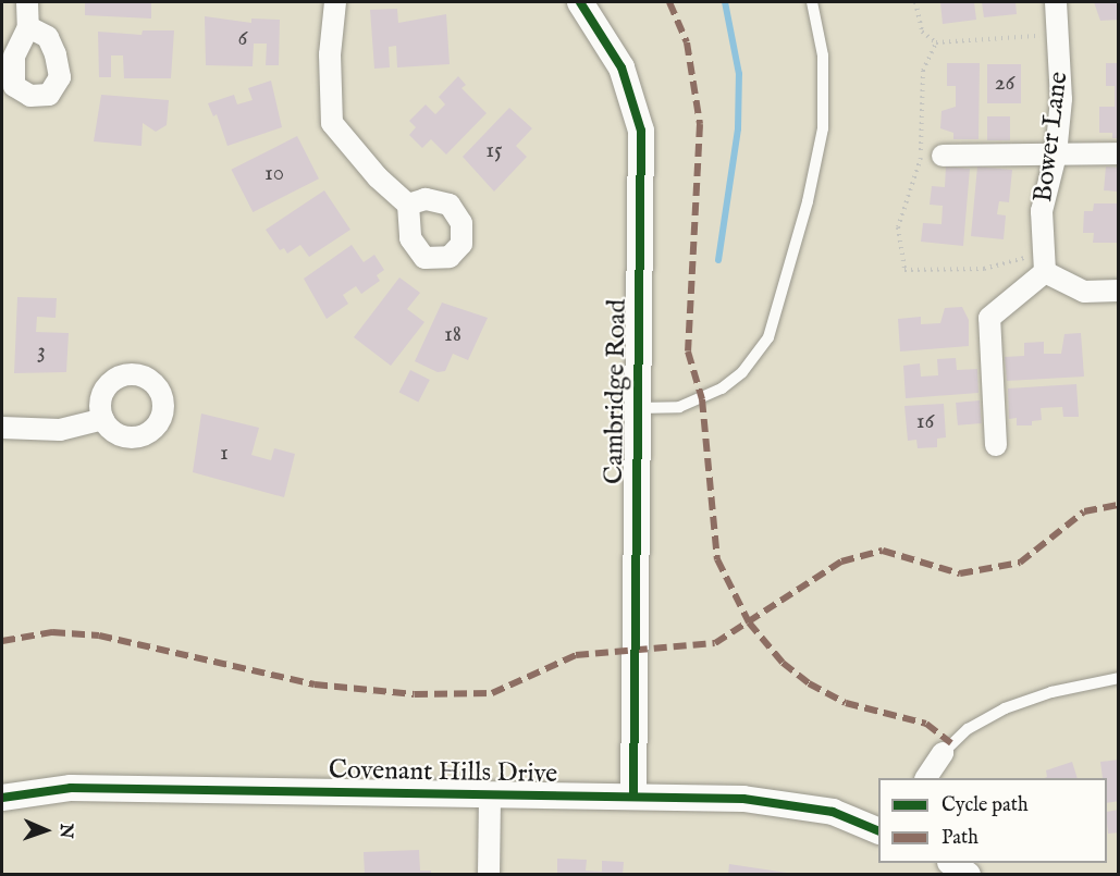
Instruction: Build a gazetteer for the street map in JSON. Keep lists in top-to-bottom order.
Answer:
{
  "streets": {
    "street": ["Bower Lane", "Cambridge Road", "Covenant Hills Drive"]
  },
  "crossings": [
    ["Cambridge Road", "Covenant Hills Drive"]
  ],
  "house_numbers": [
    "6",
    "26",
    "15",
    "10",
    "18",
    "3",
    "16",
    "1"
  ],
  "legend": ["Cycle path", "Path"],
  "north": "right"
}
